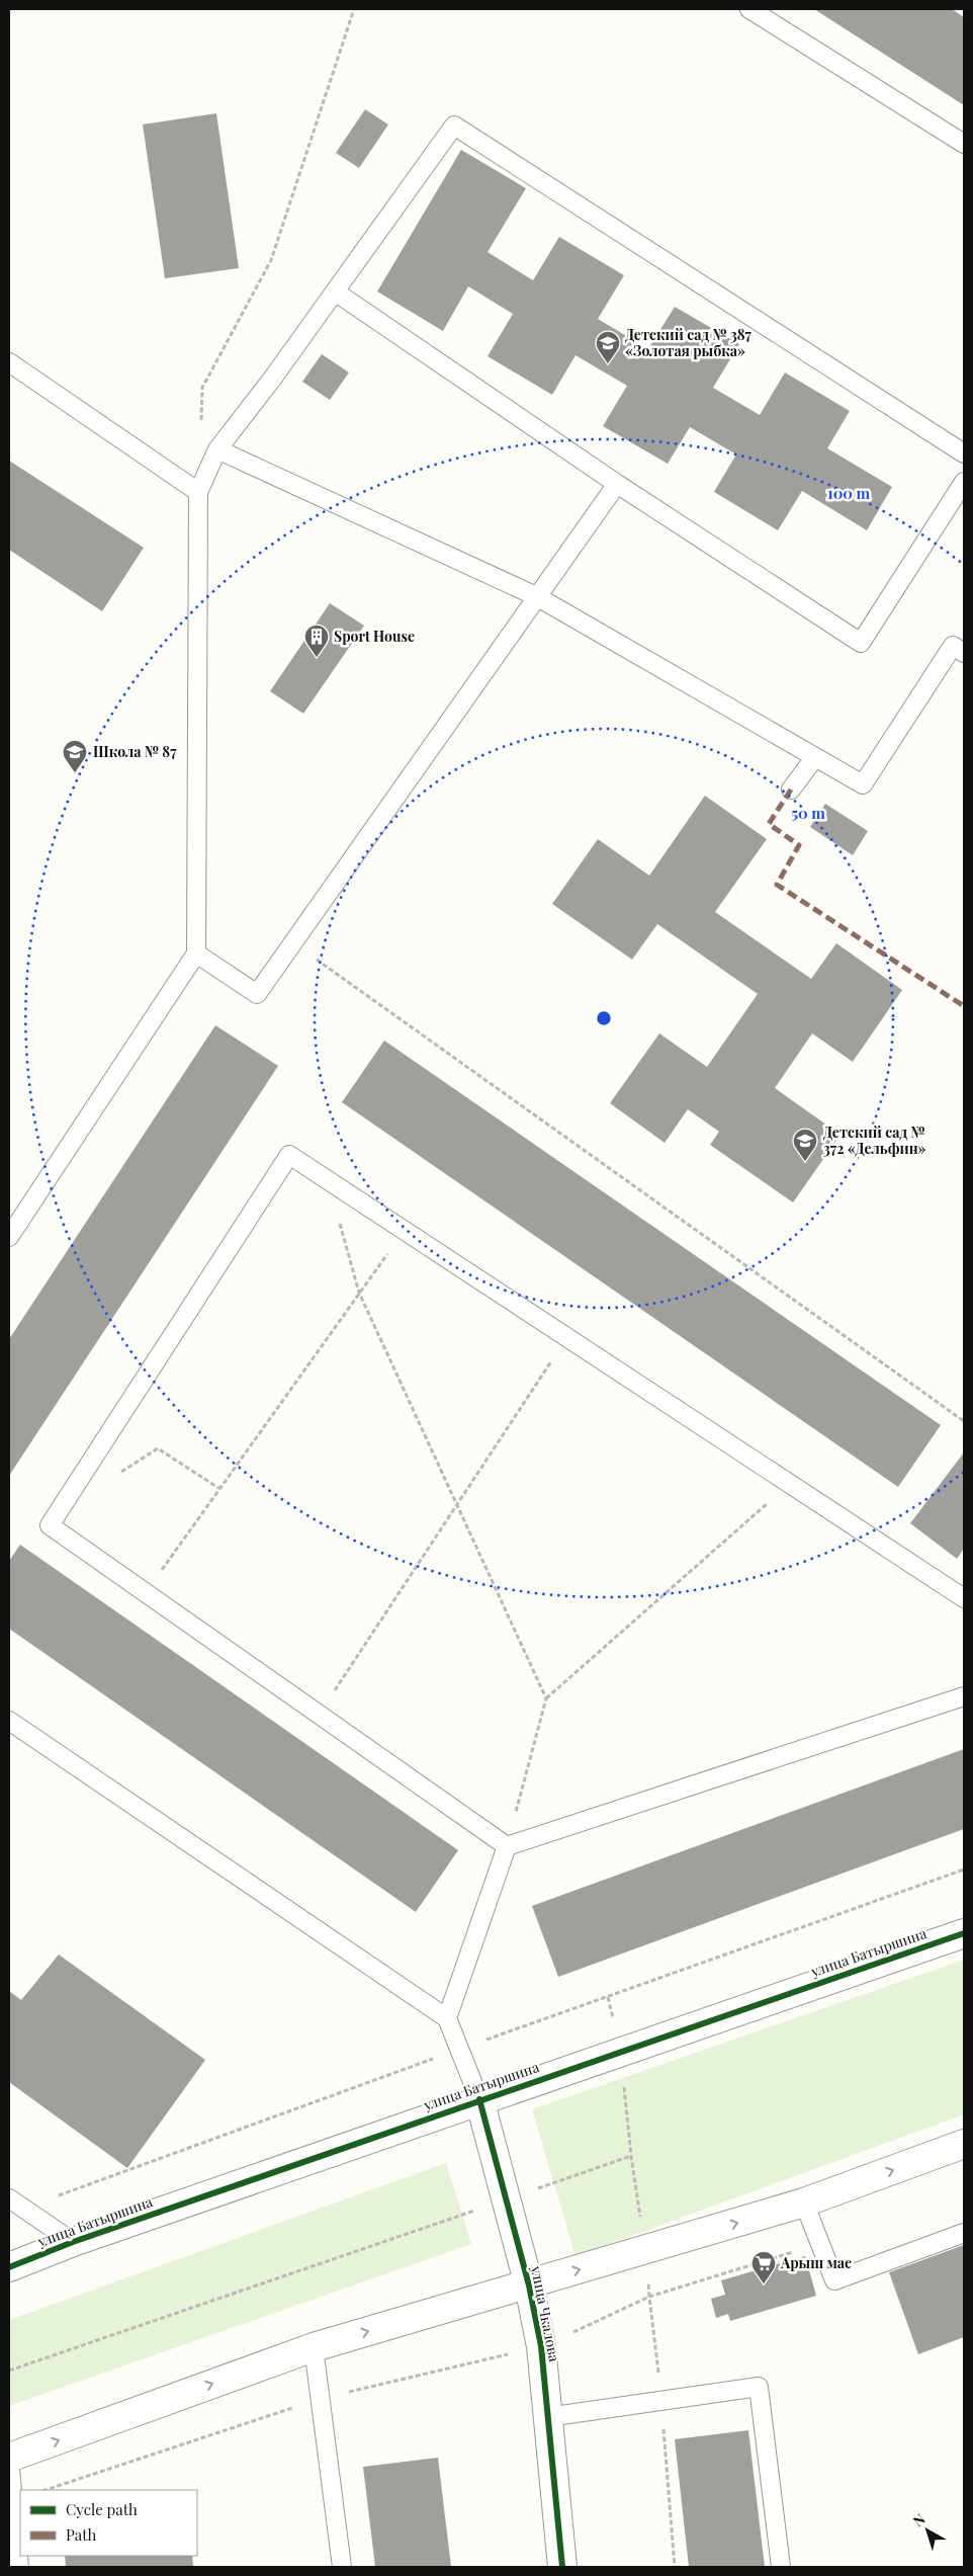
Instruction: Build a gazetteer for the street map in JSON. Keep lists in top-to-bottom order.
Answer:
{
  "streets": {
    "street": ["улица Батыршина", "улица Чкалова"]
  },
  "crossings": [
    ["улица Батыршина", "улица Чкалова"]
  ],
  "places": {
    "school or university": ["Детский сад № 387 «Золотая рыбка»", "Школа № 87", "Детский сад № 372 «Дельфин»"],
    "building": ["Sport House"],
    "supermarket": ["Арыш мае"]
  },
  "legend": ["Cycle path", "Path"],
  "north": "top left",
  "rings": ["100 m", "50 m"]
}
